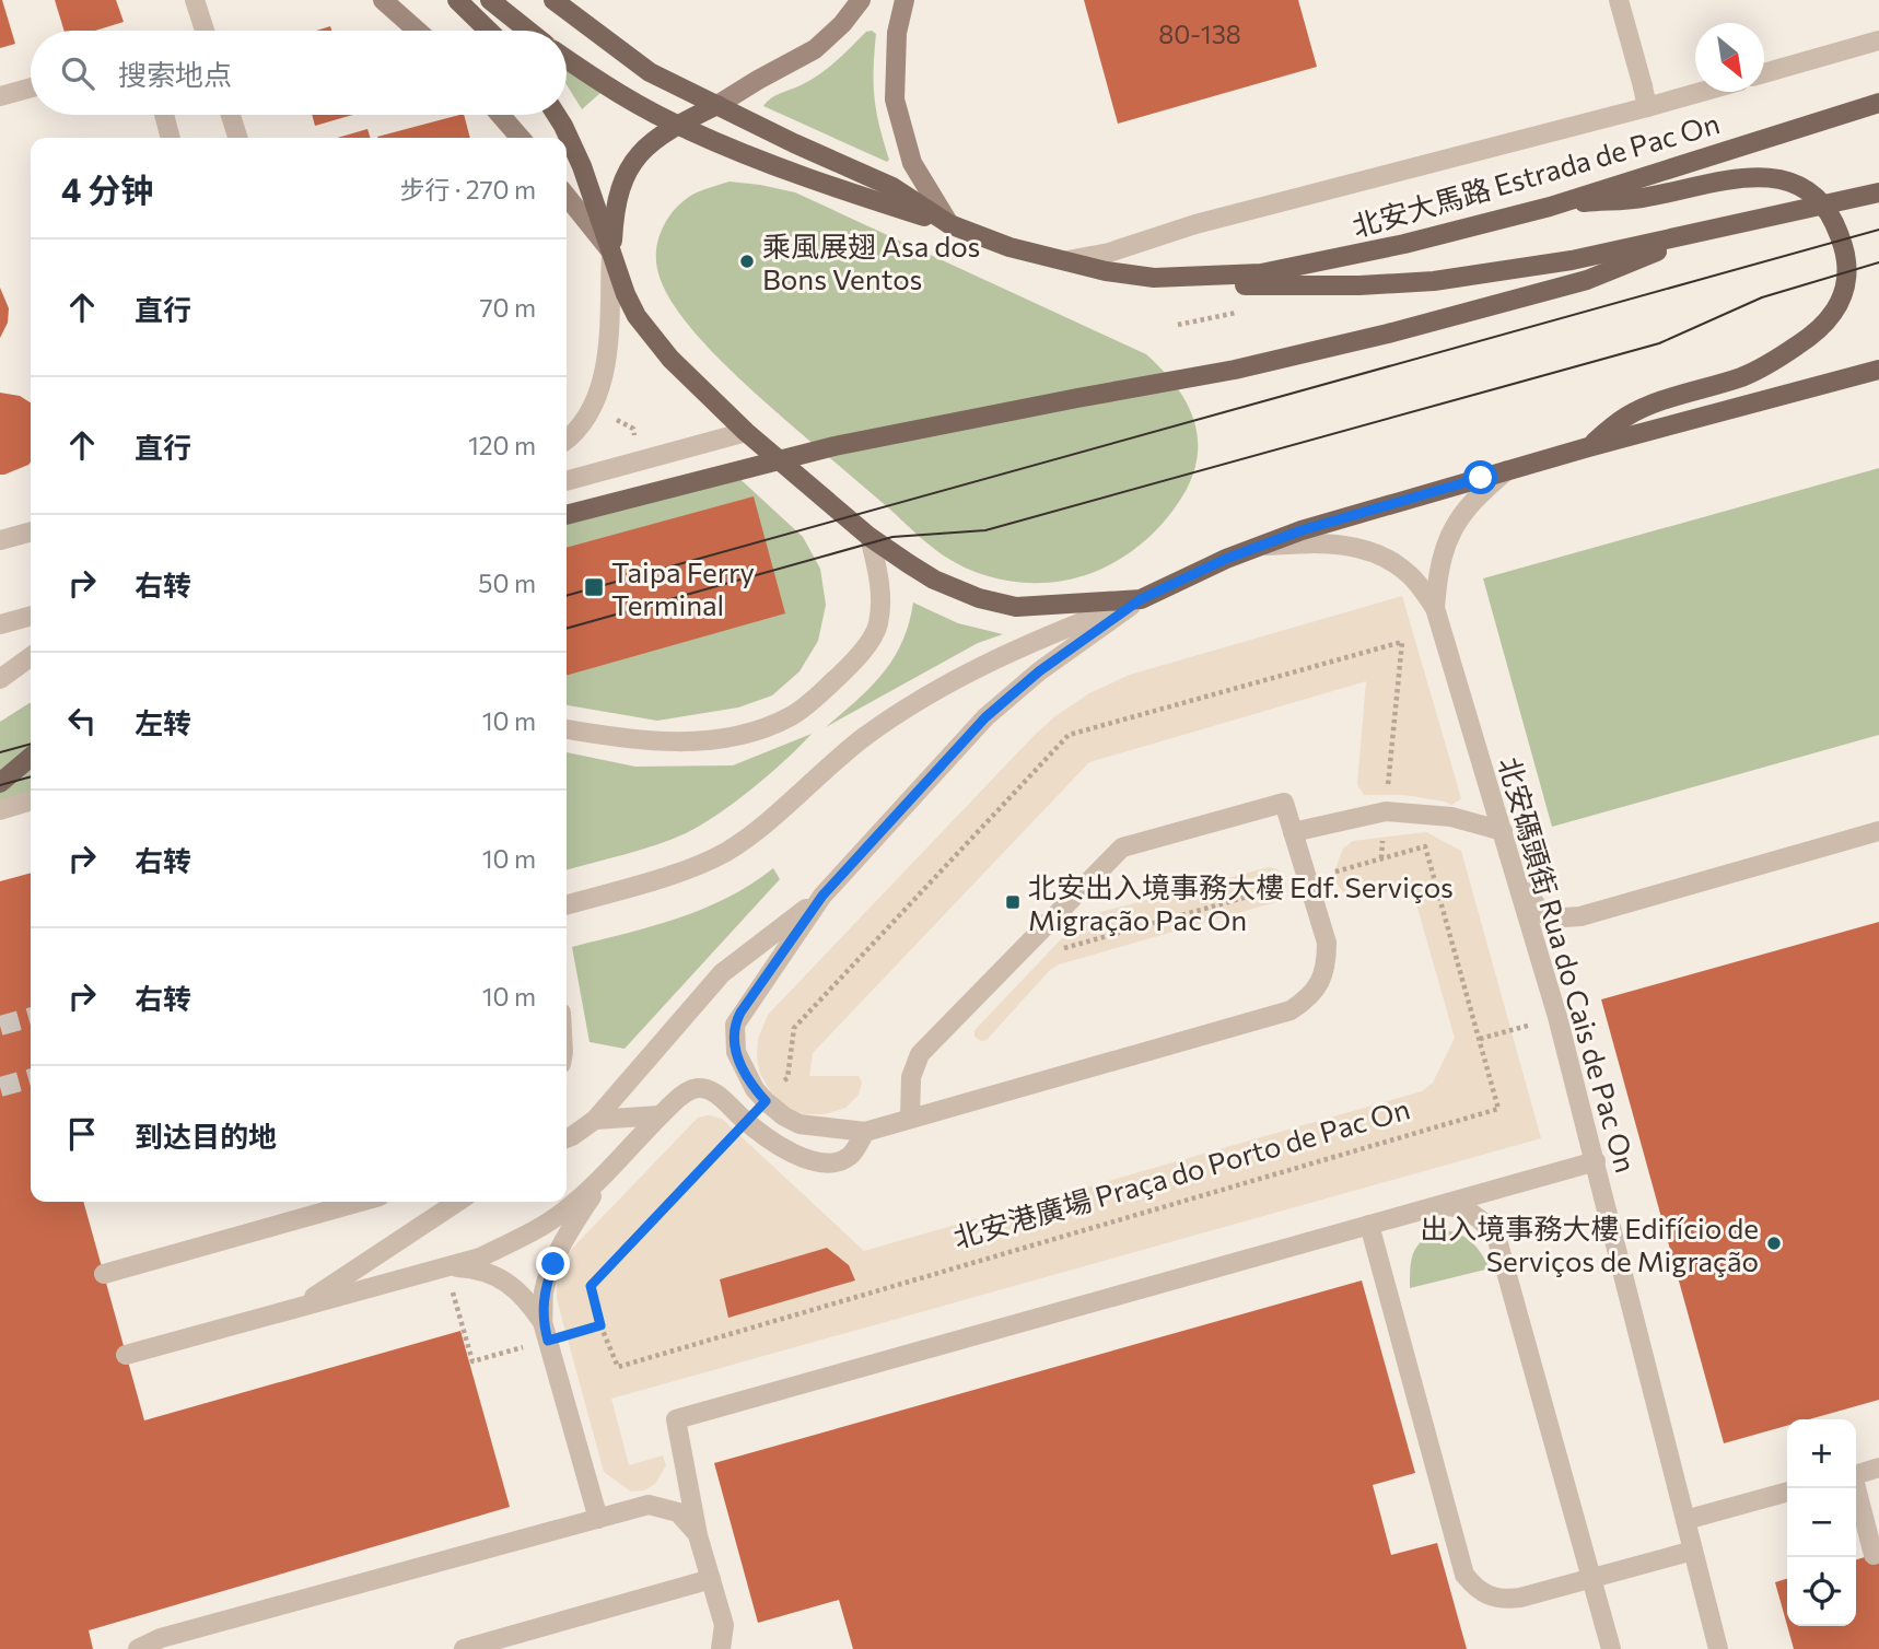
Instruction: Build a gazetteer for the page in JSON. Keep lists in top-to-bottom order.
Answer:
{
  "streets": {
    "main road": ["北安大馬路 Estrada de Pac On"],
    "street": ["北安碼頭街 Rua do Cais de Pac On"],
    "path": ["北安港廣場 Praça do Porto de Pac On"]
  },
  "places": {
    "other": ["乘風展翅 Asa dos Bons Ventos", "出入境事務大樓 Edifício de Serviços de Migração"],
    "transit": ["Taipa Ferry Terminal", "北安出入境事務大樓 Edf. Serviços Migração Pac On"]
  },
  "house_numbers": ["80-138"],
  "north": "bottom right",
  "page": {
    "search": "搜索地点",
    "heading": ["4 分钟", "步行 · 270 m"],
    "list": [
      ["直行", "70 m"],
      ["直行", "120 m"],
      ["右转", "50 m"],
      ["左转", "10 m"],
      ["右转", "10 m"],
      ["右转", "10 m"],
      "到达目的地"
    ],
    "map_buttons": ["+", "−"]
  }
}
